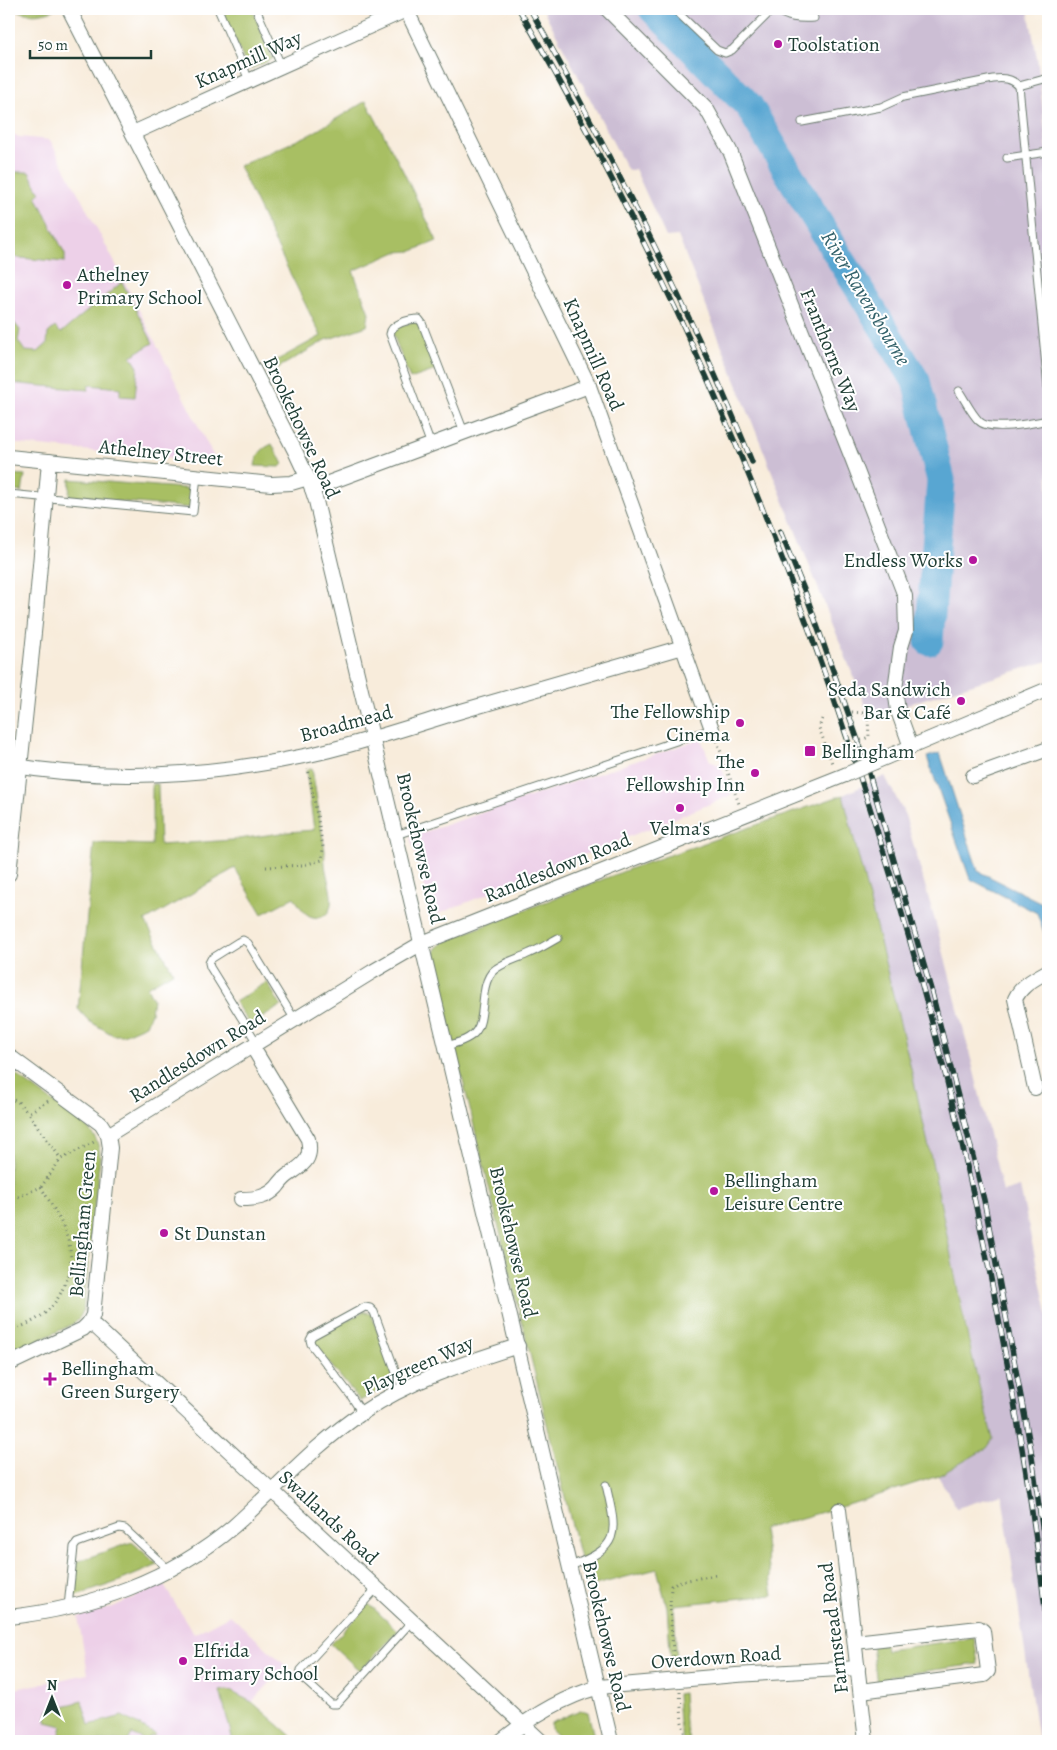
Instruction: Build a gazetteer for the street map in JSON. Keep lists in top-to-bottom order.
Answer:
{
  "streets": {
    "street": [
      "Knapmill Way",
      "Franthorne Way",
      "Knapmill Road",
      "Brookehowse Road",
      "Athelney Street",
      "Broadmead",
      "Randlesdown Road",
      "Bellingham Green",
      "Playgreen Way",
      "Swallands Road",
      "Farmstead Road",
      "Overdown Road"
    ]
  },
  "crossings": [
    ["Knapmill Way", "Knapmill Road"],
    ["Knapmill Way", "Brookehowse Road"],
    ["Franthorne Way", "Randlesdown Road"],
    ["Knapmill Road", "Athelney Street"],
    ["Knapmill Road", "Broadmead"],
    ["Brookehowse Road", "Athelney Street"],
    ["Brookehowse Road", "Broadmead"],
    ["Brookehowse Road", "Randlesdown Road"],
    ["Brookehowse Road", "Playgreen Way"],
    ["Brookehowse Road", "Overdown Road"],
    ["Randlesdown Road", "Bellingham Green"],
    ["Bellingham Green", "Swallands Road"],
    ["Playgreen Way", "Swallands Road"],
    ["Swallands Road", "Overdown Road"],
    ["Farmstead Road", "Overdown Road"]
  ],
  "water": ["River Ravensbourne"],
  "places": {
    "other": [
      "Toolstation",
      "Athelney Primary School",
      "Endless Works",
      "Seda Sandwich Bar & Café",
      "The Fellowship Cinema",
      "The Fellowship Inn",
      "Velma's",
      "Bellingham Leisure Centre",
      "St Dunstan",
      "Elfrida Primary School"
    ],
    "transit": ["Bellingham"],
    "health": ["Bellingham Green Surgery"]
  },
  "scale_bar": "50 m",
  "north": "top"
}
